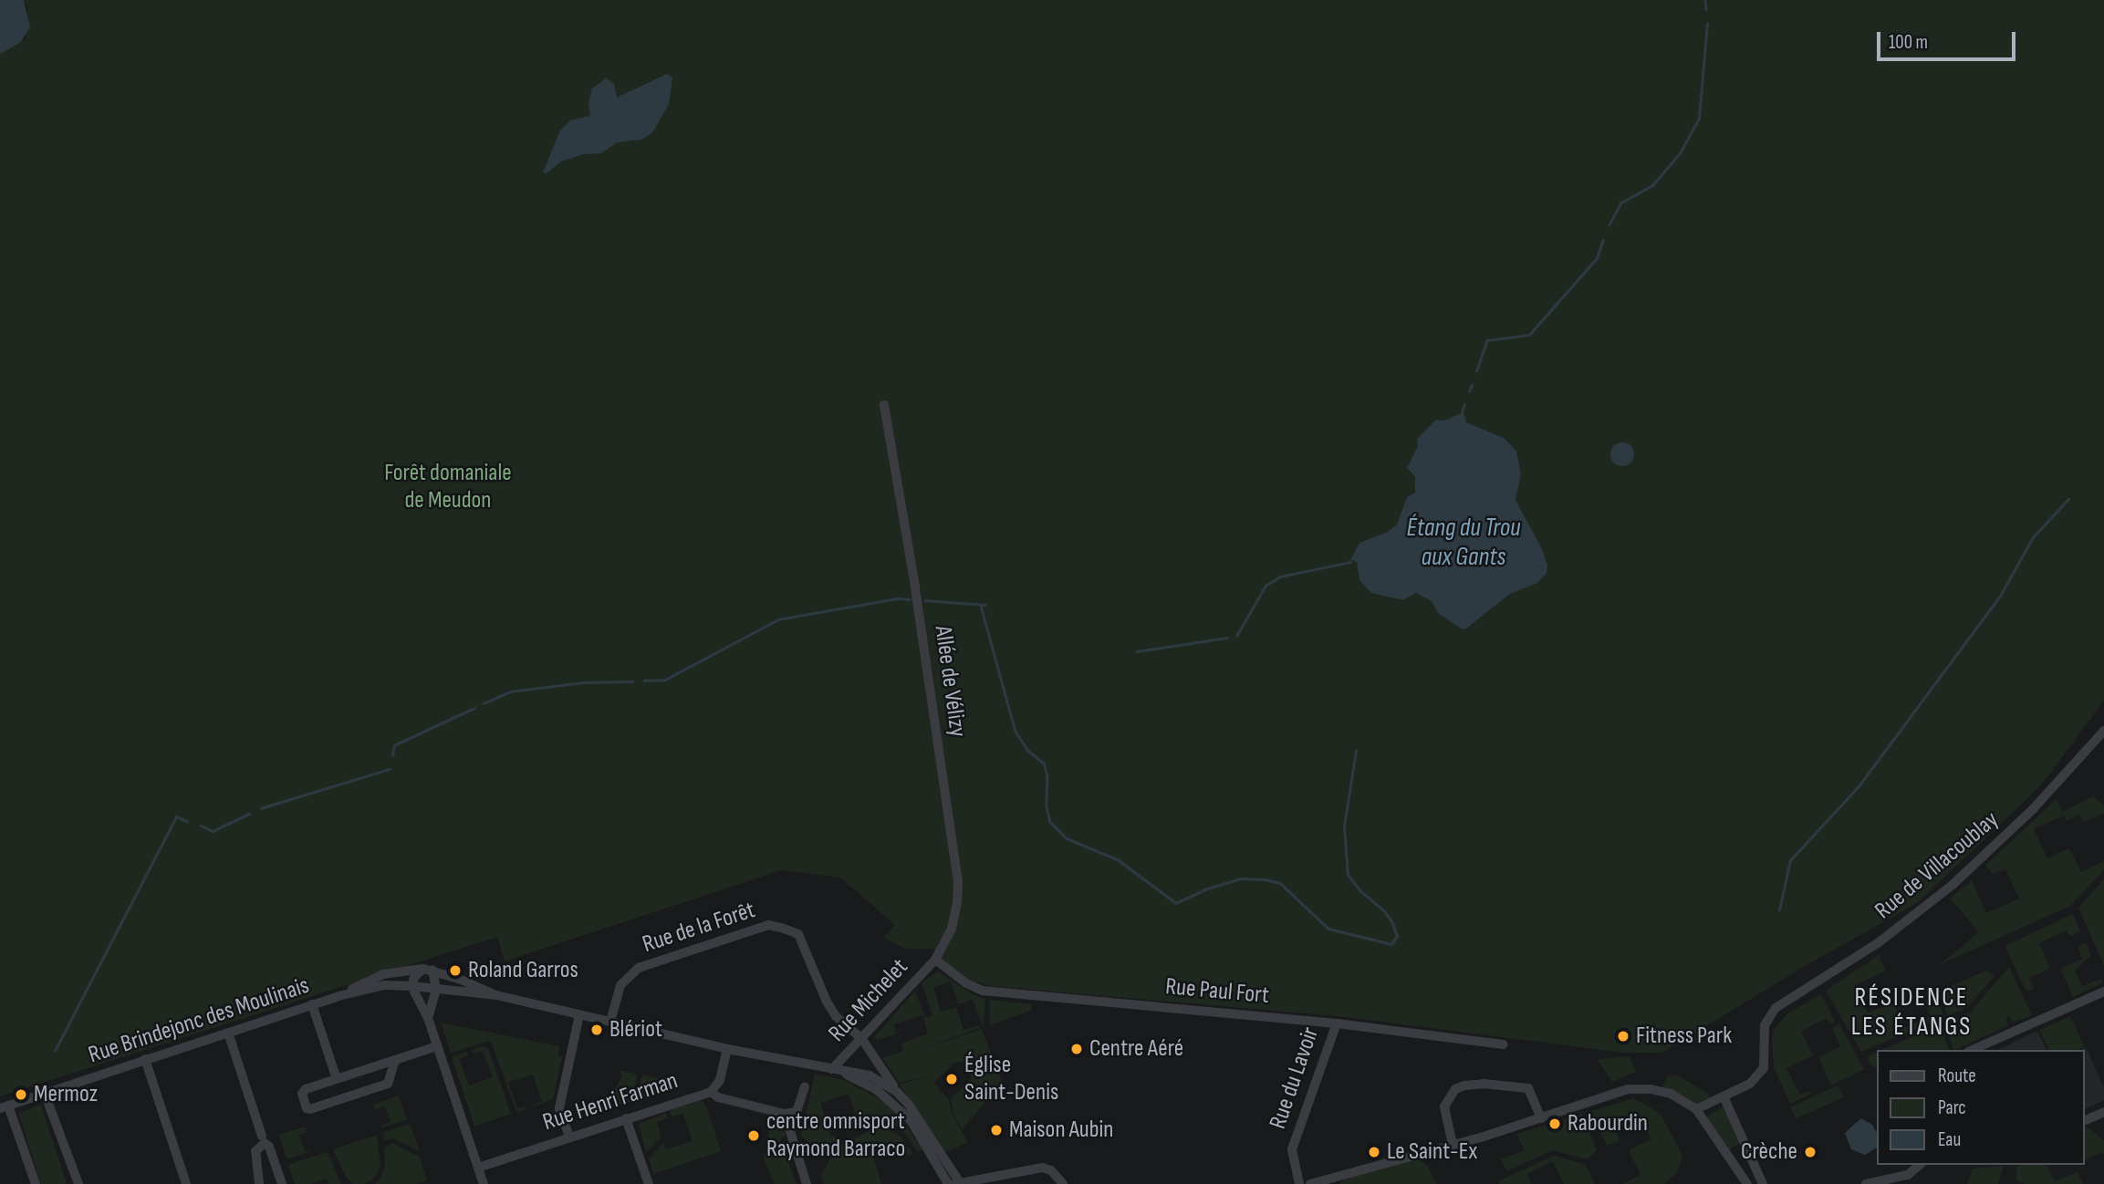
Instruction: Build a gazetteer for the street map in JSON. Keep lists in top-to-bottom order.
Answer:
{
  "streets": {
    "street": [
      "Allée de Vélizy",
      "Rue de Villacoublay",
      "Rue de la Forêt",
      "Rue Paul Fort",
      "Rue Michelet",
      "Rue Brindejonc des Moulinais",
      "Rue du Lavoir",
      "Rue Henri Farman"
    ]
  },
  "crossings": [
    ["Allée de Vélizy", "Rue Paul Fort"],
    ["Allée de Vélizy", "Rue Michelet"],
    ["Rue de la Forêt", "Rue Michelet"],
    ["Rue Paul Fort", "Rue Michelet"],
    ["Rue Paul Fort", "Rue du Lavoir"]
  ],
  "districts": ["RÉSIDENCE LES ÉTANGS"],
  "water": ["Étang du Trou aux Gants"],
  "parks": ["Forêt domaniale de Meudon"],
  "places": [
    "Roland Garros",
    "Blériot",
    "Fitness Park",
    "Centre Aéré",
    "Église Saint-Denis",
    "Mermoz",
    "Rabourdin",
    "Maison Aubin",
    "centre omnisport Raymond Barraco",
    "Le Saint-Ex",
    "Crèche"
  ],
  "legend": ["Route", "Parc", "Eau"],
  "scale_bar": "100 m"
}
